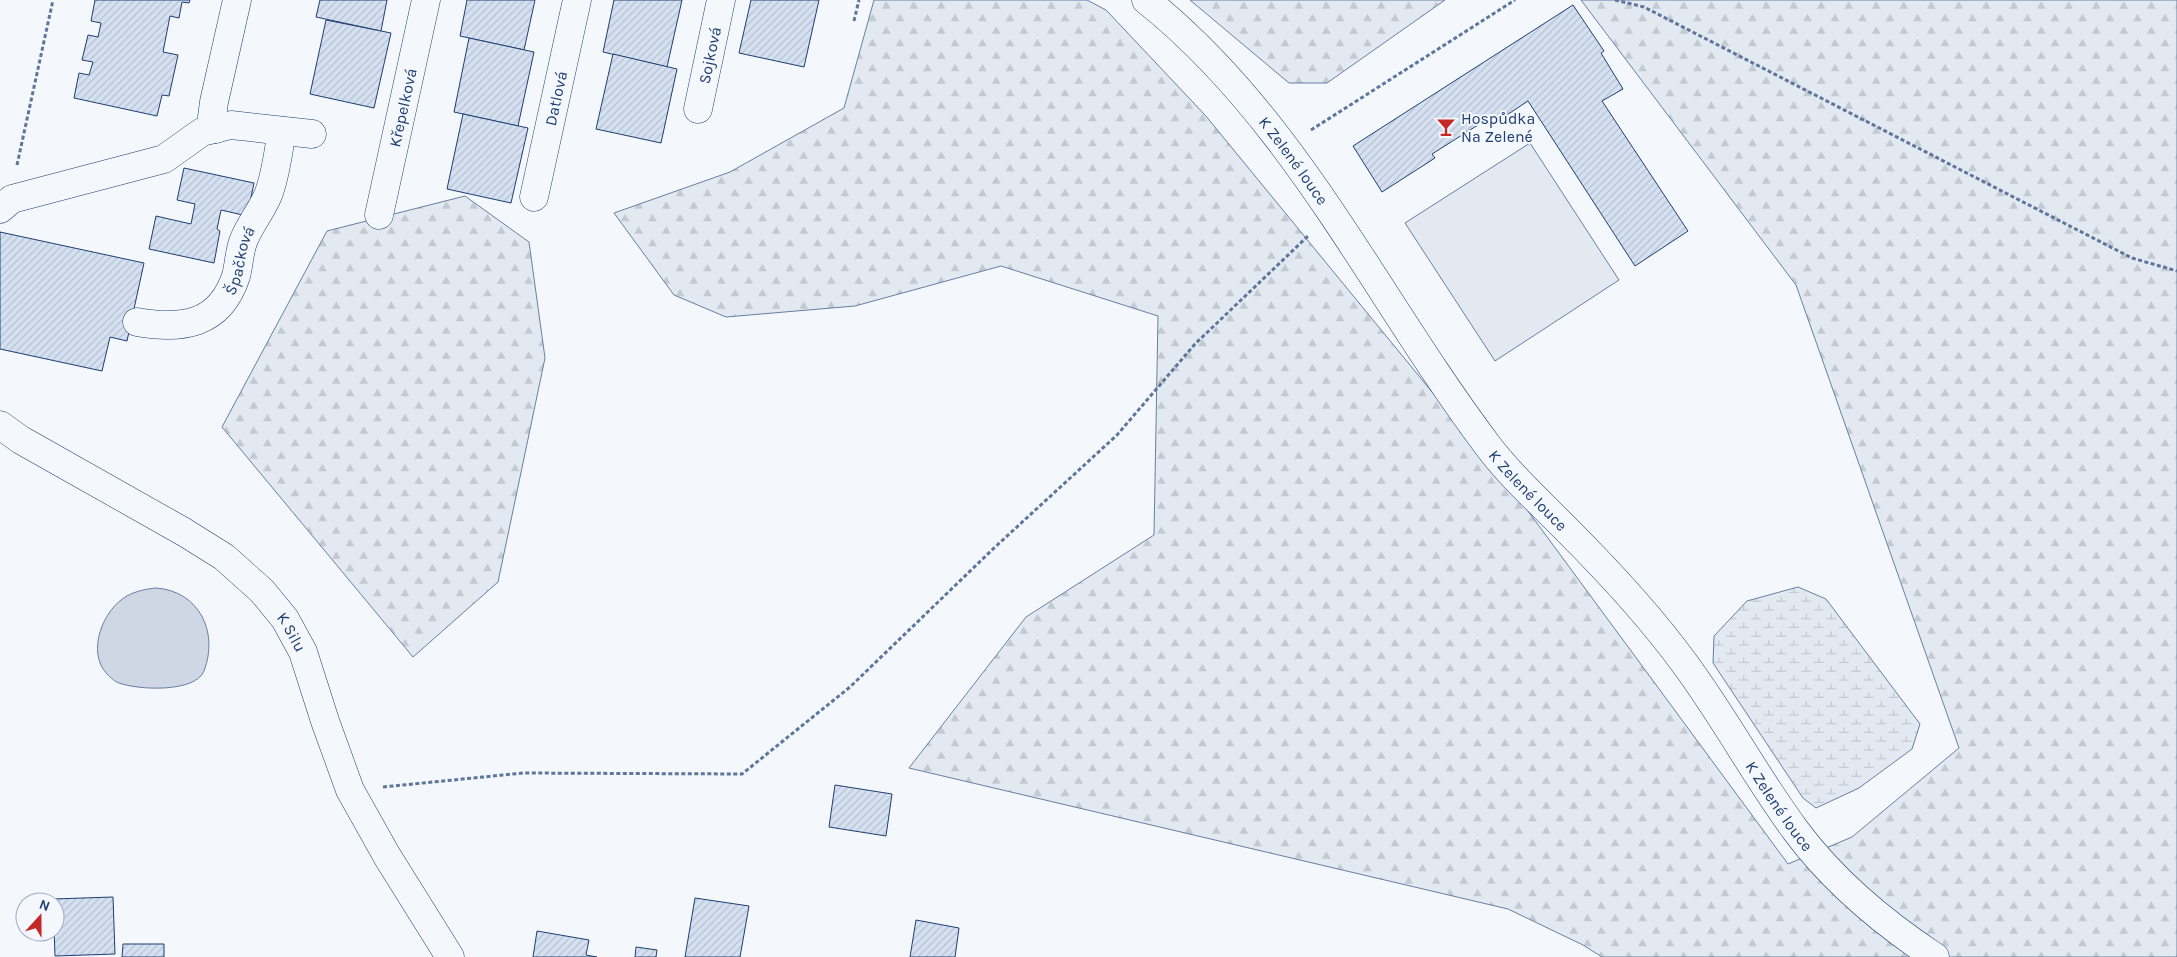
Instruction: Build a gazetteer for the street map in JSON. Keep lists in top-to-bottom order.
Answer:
{
  "streets": {
    "street": [
      "Sojková",
      "Datlová",
      "Křepelková",
      "K Zelené louce",
      "Špačková",
      "K Silu"
    ]
  },
  "places": {
    "bar": ["Hospůdka Na Zelené"]
  },
  "north": "top"
}
